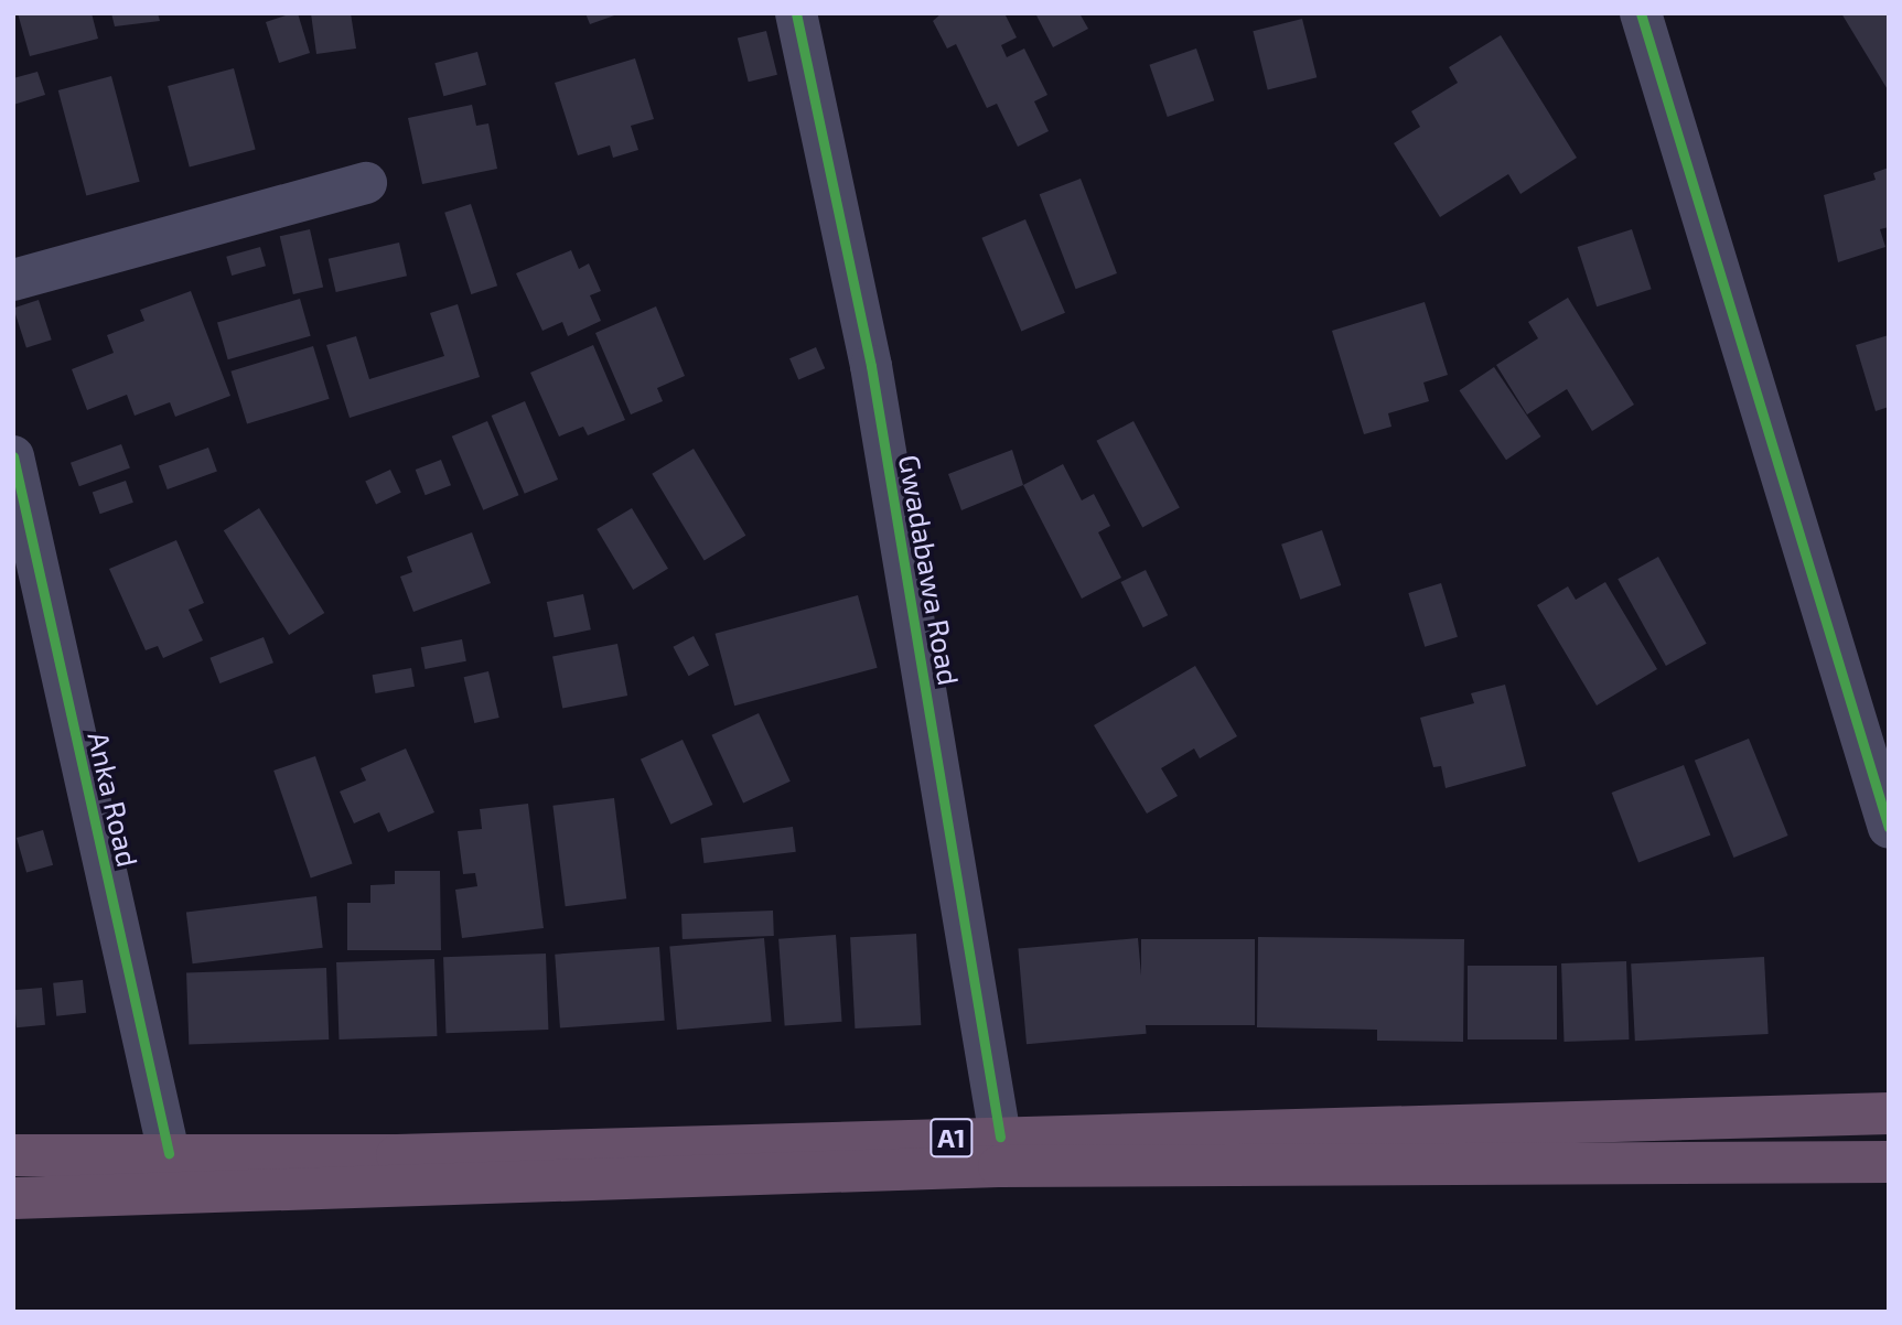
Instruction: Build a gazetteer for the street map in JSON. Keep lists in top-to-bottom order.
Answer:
{
  "streets": {
    "highway": ["A1"],
    "street": ["Gwadabawa Road", "Anka Road"]
  },
  "crossings": [
    ["Gwadabawa Road", "A1"],
    ["Anka Road", "A1"]
  ]
}
